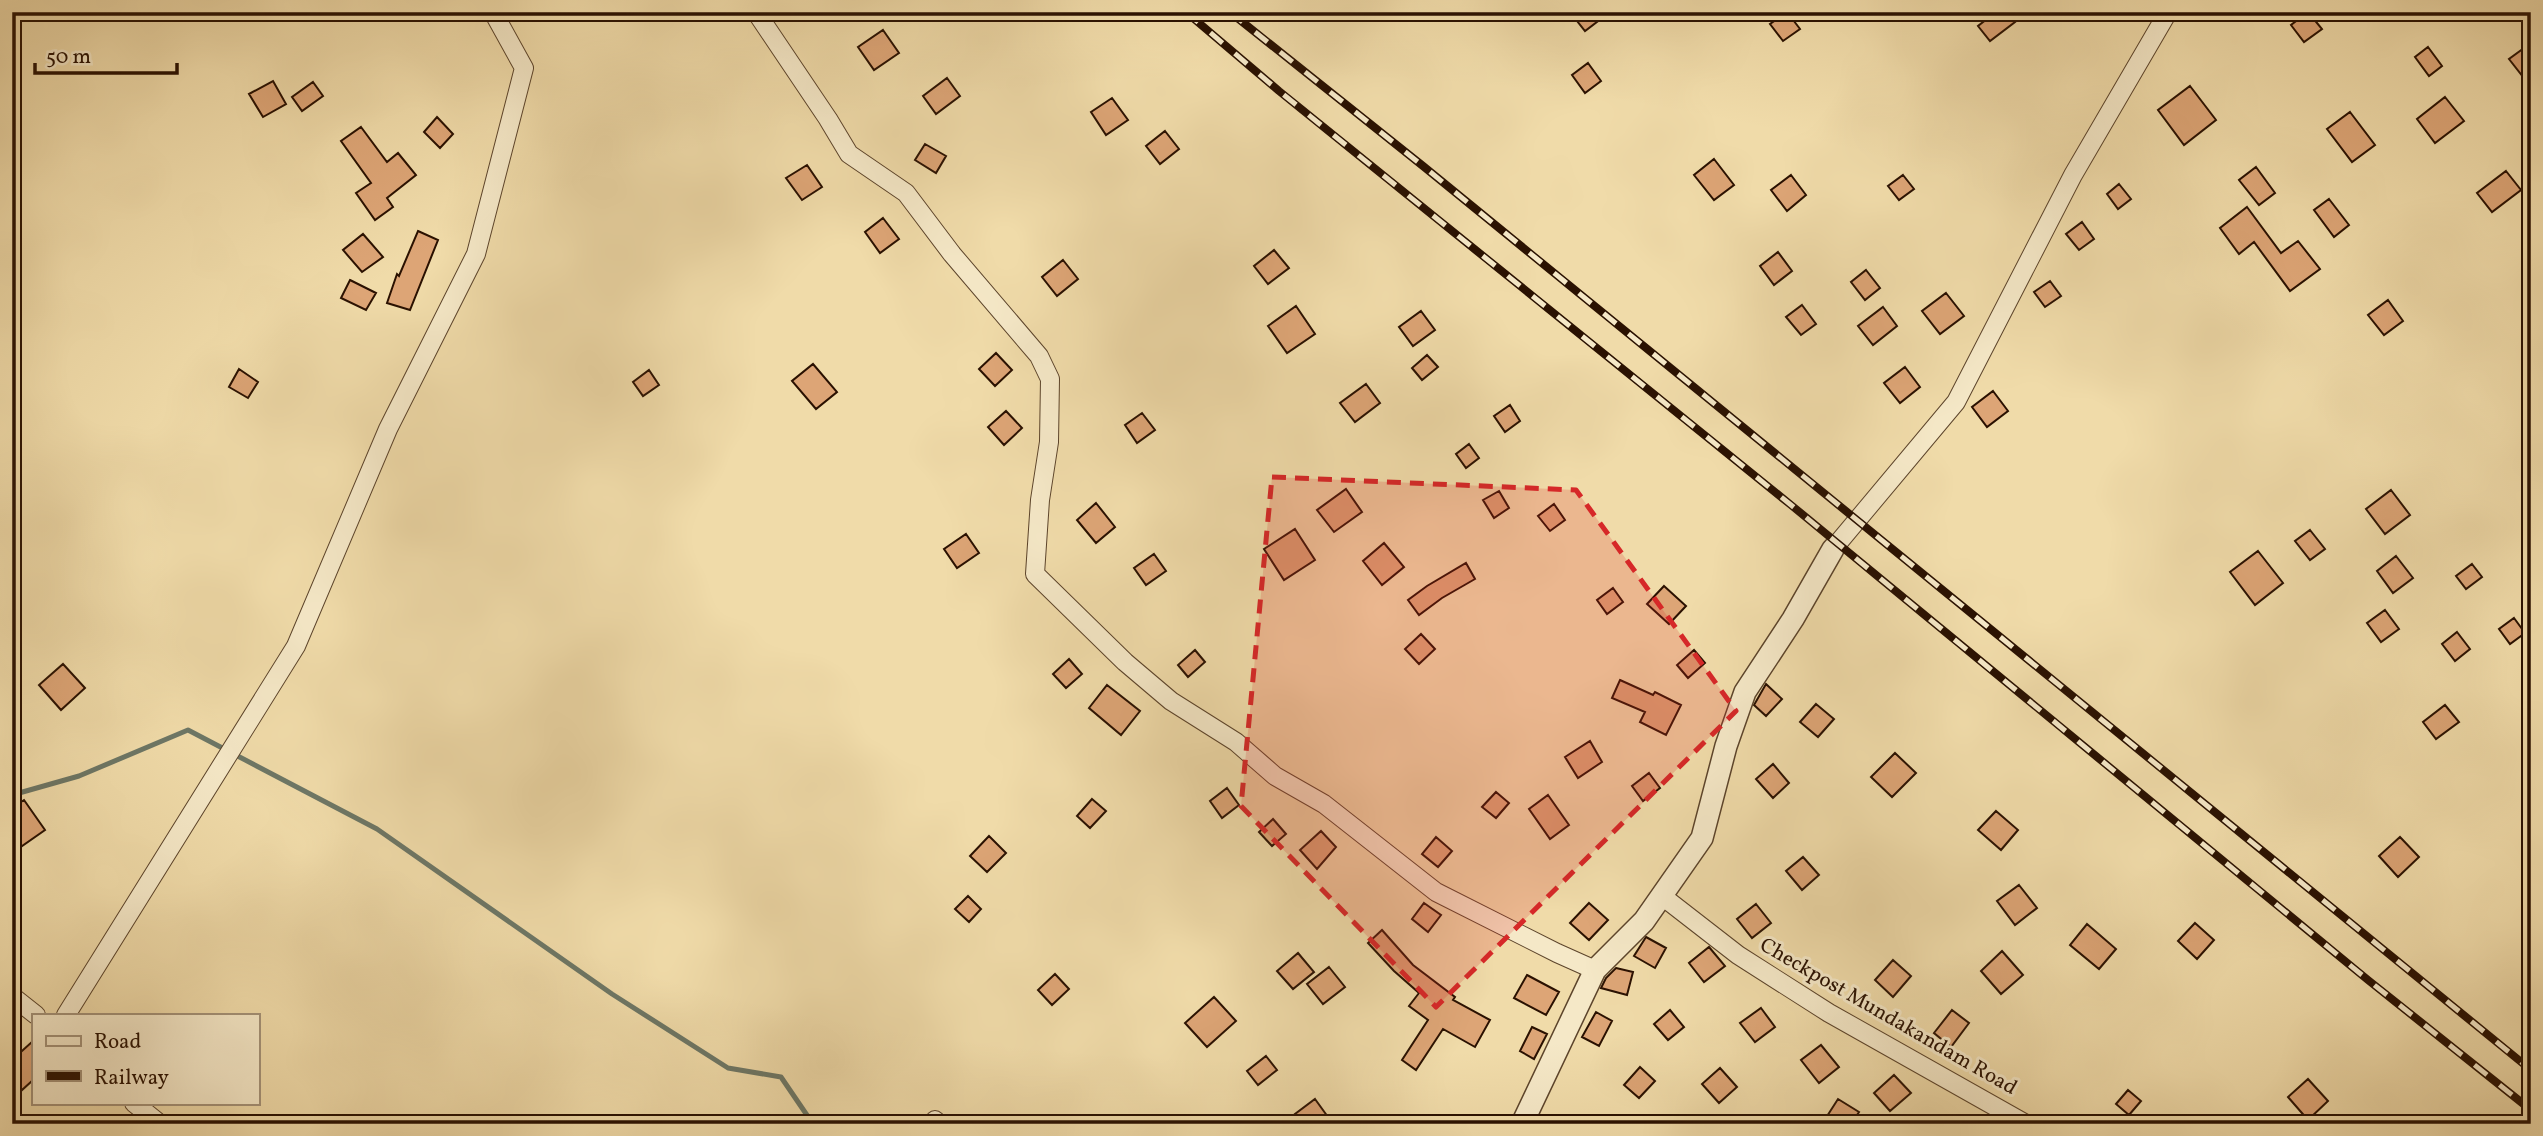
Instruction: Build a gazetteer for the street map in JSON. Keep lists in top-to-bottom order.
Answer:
{
  "streets": {
    "street": ["Checkpost Mundakandam Road"]
  },
  "legend": ["Road", "Railway"],
  "scale_bar": "50 m"
}
